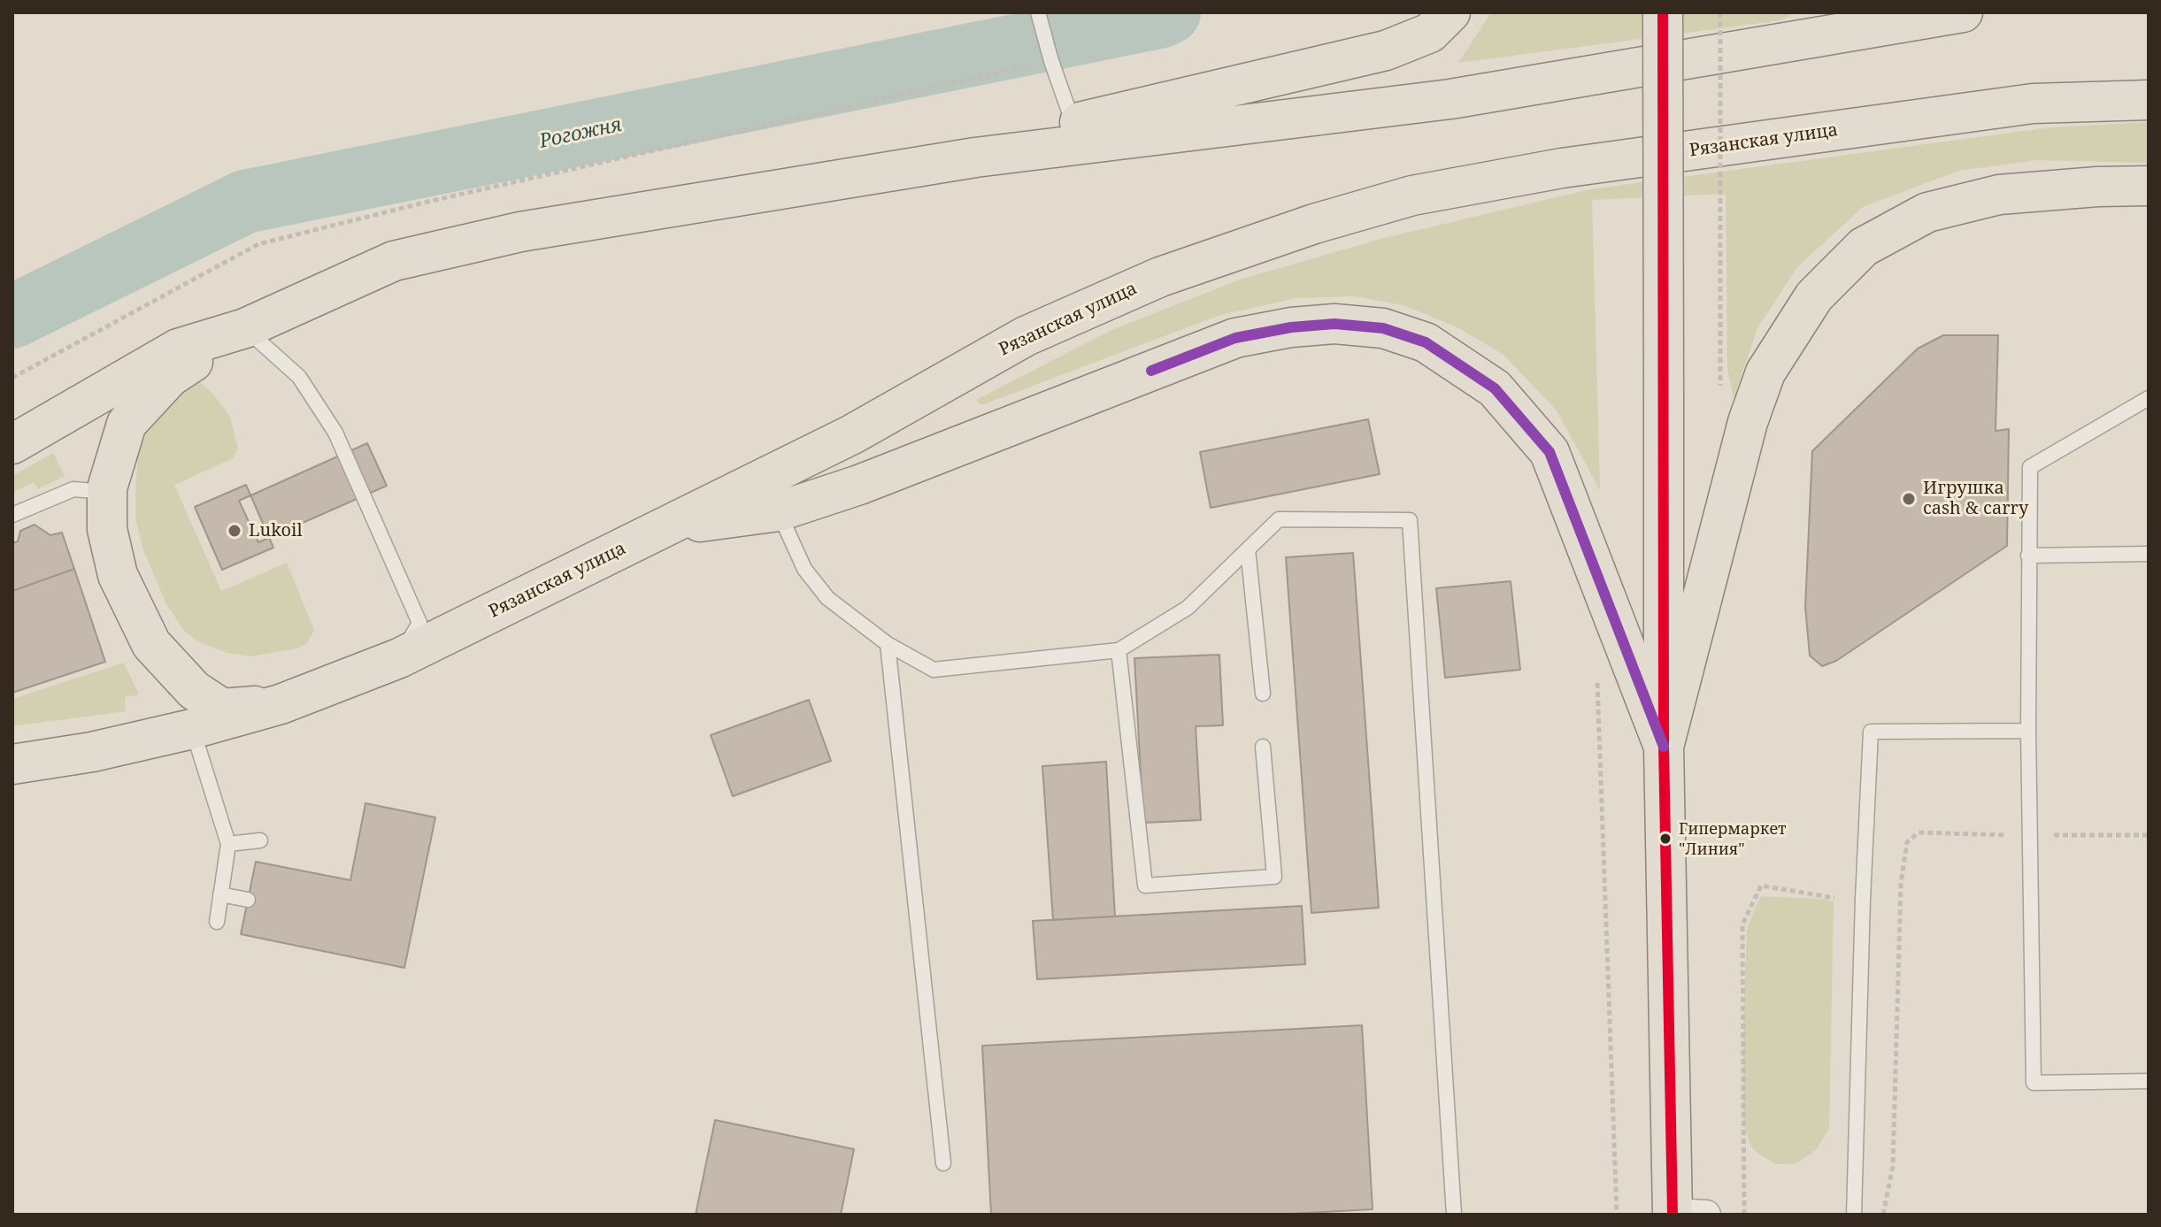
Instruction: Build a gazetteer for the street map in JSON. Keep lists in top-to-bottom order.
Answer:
{
  "streets": {
    "main road": ["Рязанская улица"]
  },
  "water": ["Рогожня"],
  "places": ["Игрушка cash & carry", "Lukoil", "Гипермаркет \"Линия\""]
}
